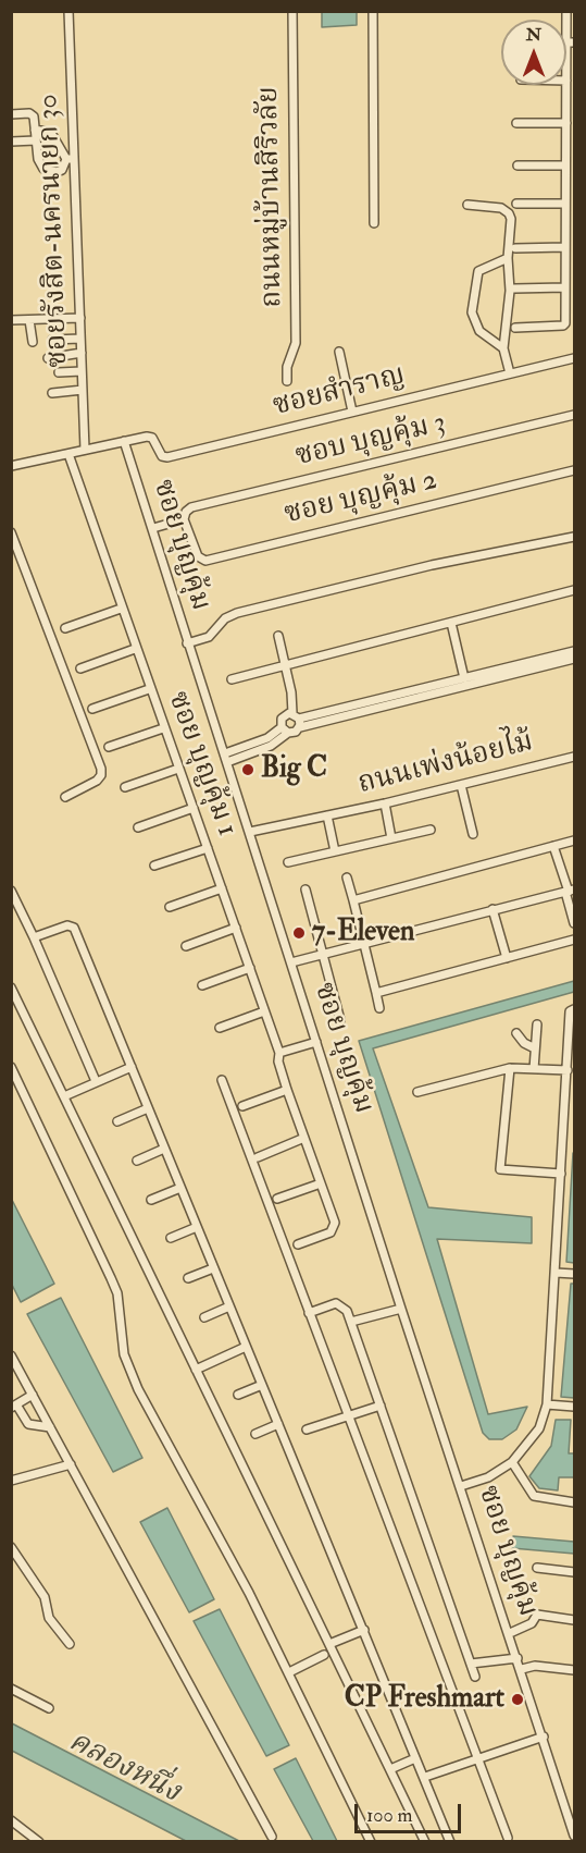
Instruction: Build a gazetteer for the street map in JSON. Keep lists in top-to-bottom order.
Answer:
{
  "streets": {
    "street": [
      "ถนนหมู่บ้านสิริวลัย",
      "ซอยรังสิต-นครนายก 30",
      "ซอยสำราญ",
      "ซอบ บุญคุ้ม 3",
      "ซอย บุญคุ้ม 2",
      "ซอย บุญคุ้ม",
      "ซอย บุญคุ้ม 1",
      "ถนนเพ่งน้อยไม้"
    ]
  },
  "crossings": [
    ["ซอยสำราญ", "ซอย บุญคุ้ม"],
    ["ซอบ บุญคุ้ม 3", "ซอย บุญคุ้ม 2"],
    ["ซอบ บุญคุ้ม 3", "ซอย บุญคุ้ม"],
    ["ซอย บุญคุ้ม", "ถนนเพ่งน้อยไม้"]
  ],
  "water": ["คลองหนึ่ง"],
  "places": ["Big C", "7-Eleven", "CP Freshmart"],
  "scale_bar": "100 m",
  "north": "top"
}
